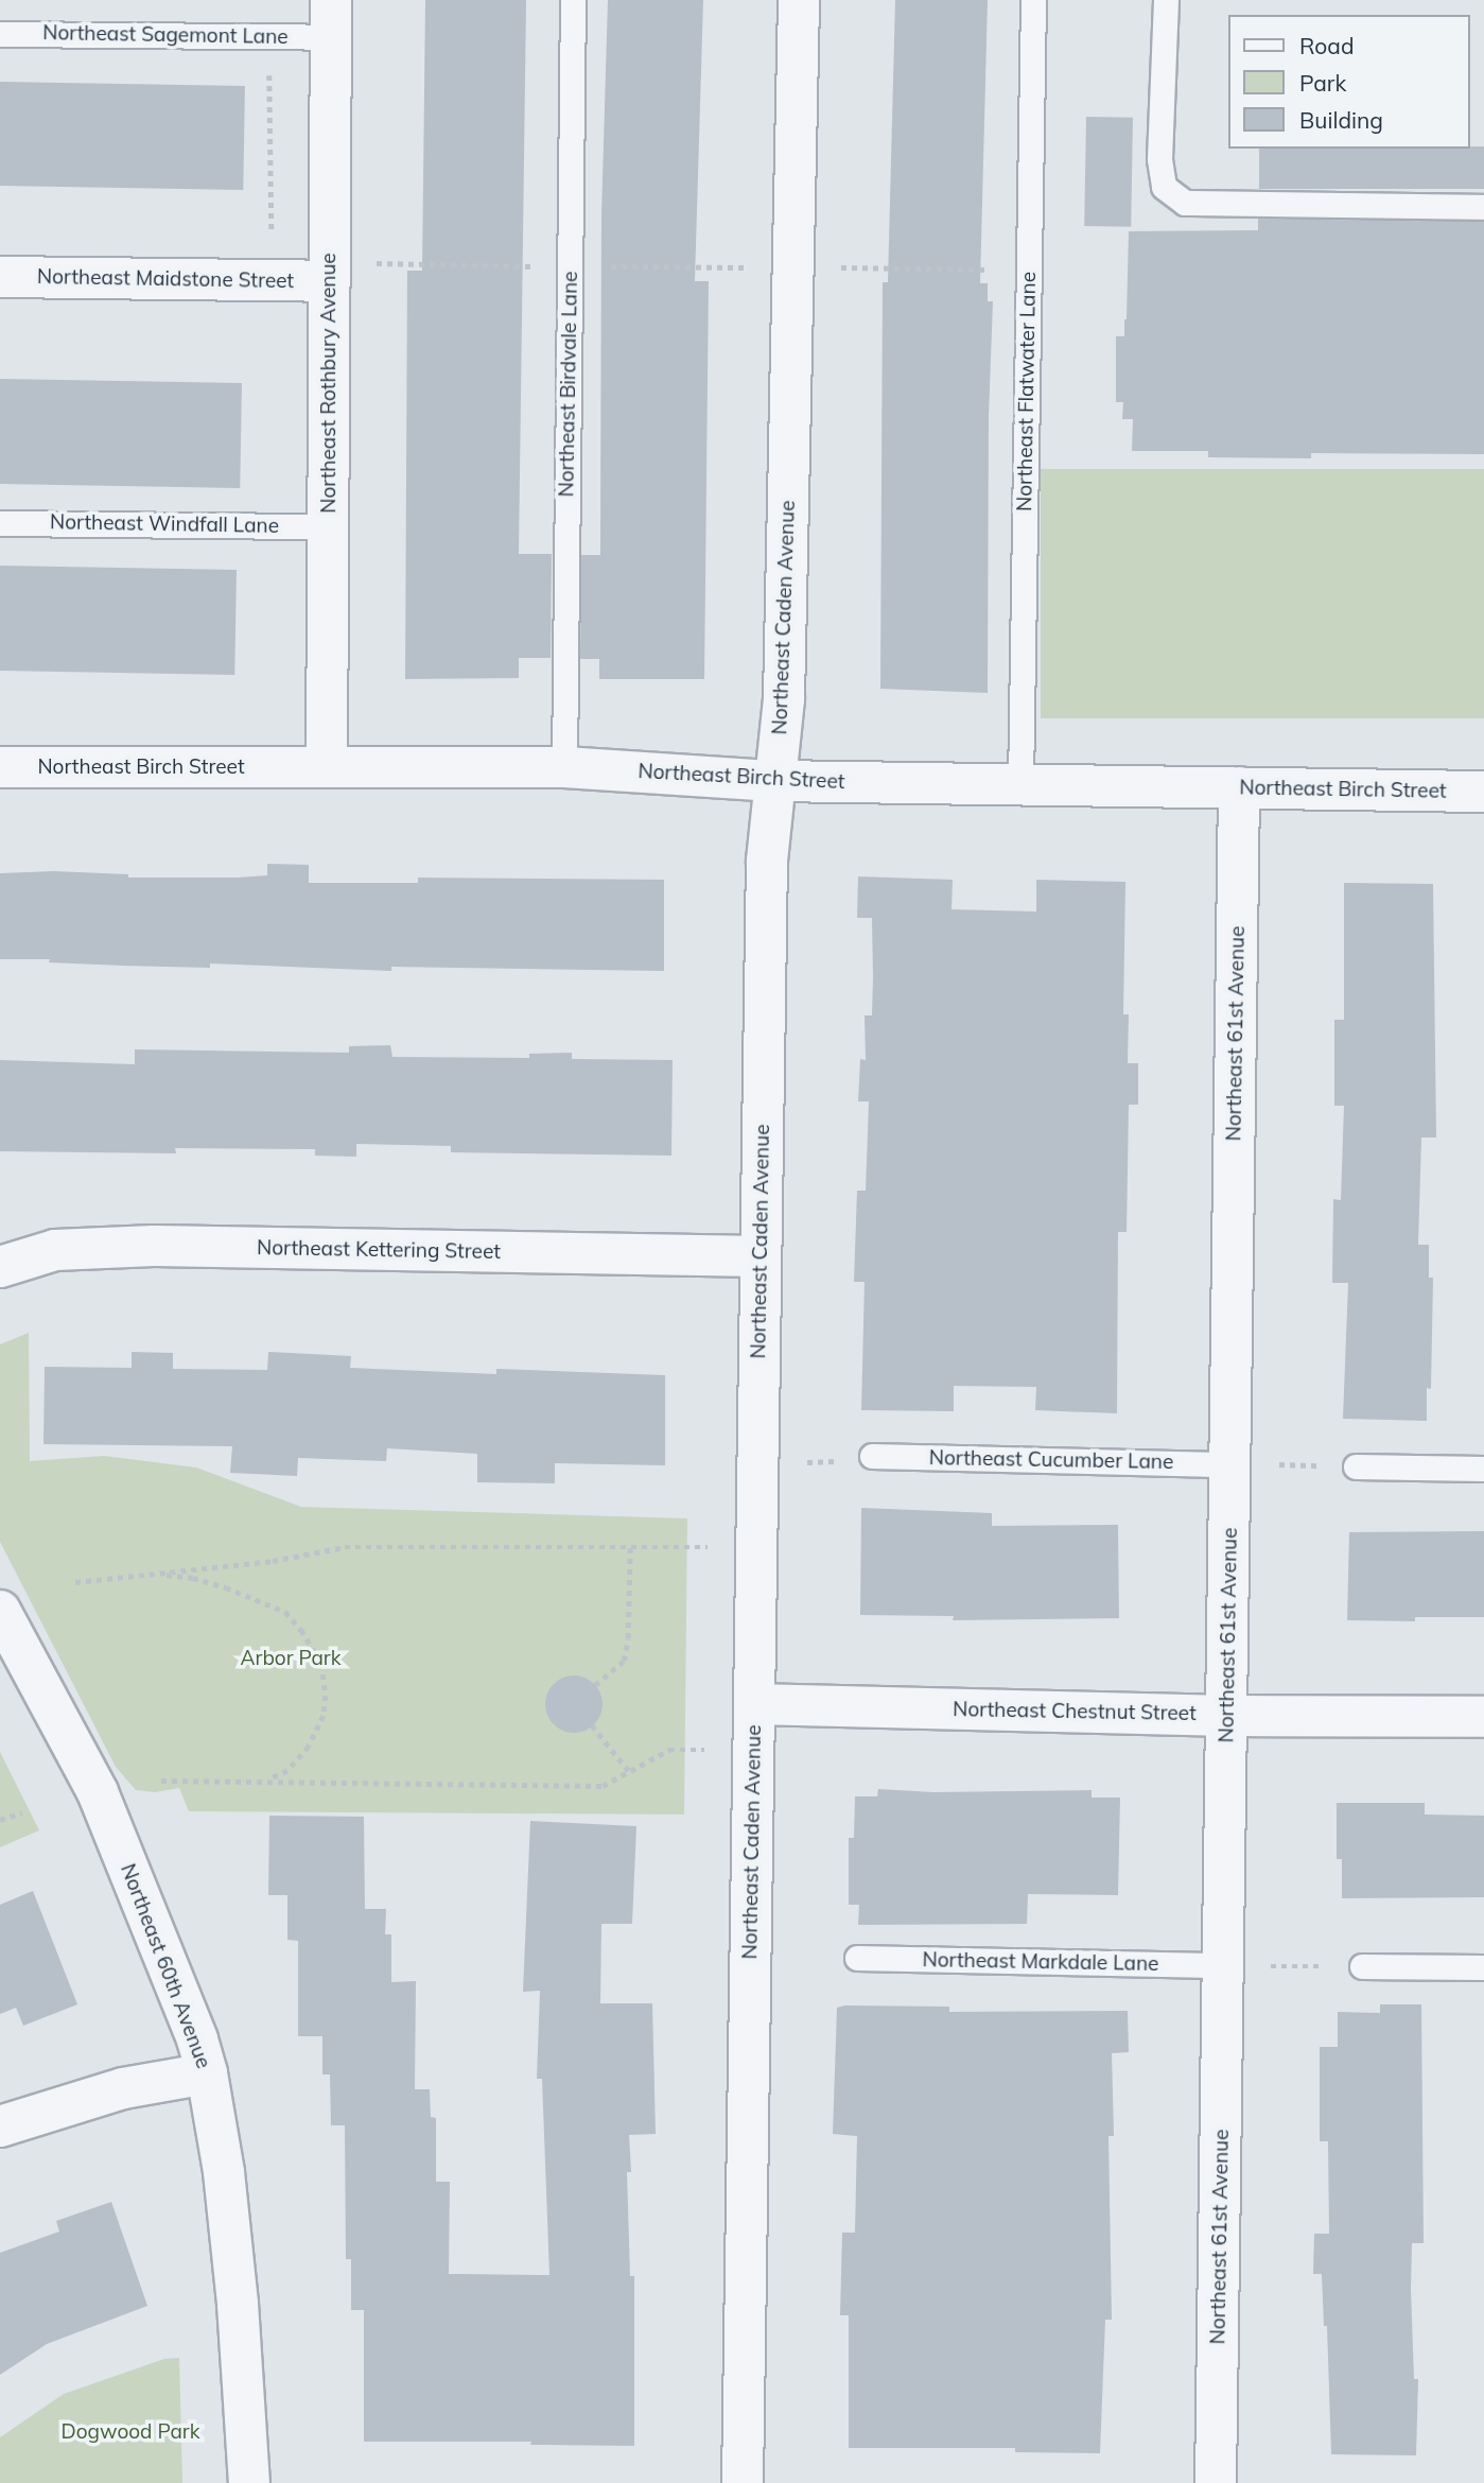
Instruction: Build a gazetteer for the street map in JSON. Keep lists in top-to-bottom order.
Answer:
{
  "streets": {
    "street": [
      "Northeast Maidstone Street",
      "Northeast Rothbury Avenue",
      "Northeast Caden Avenue",
      "Northeast Birch Street",
      "Northeast 61st Avenue",
      "Northeast Kettering Street",
      "Northeast Chestnut Street",
      "Northeast 60th Avenue"
    ],
    "lane": [
      "Northeast Sagemont Lane",
      "Northeast Birdvale Lane",
      "Northeast Flatwater Lane",
      "Northeast Windfall Lane",
      "Northeast Cucumber Lane",
      "Northeast Markdale Lane"
    ]
  },
  "crossings": [
    ["Northeast Sagemont Lane", "Northeast Rothbury Avenue"],
    ["Northeast Maidstone Street", "Northeast Rothbury Avenue"],
    ["Northeast Rothbury Avenue", "Northeast Windfall Lane"],
    ["Northeast Rothbury Avenue", "Northeast Birch Street"],
    ["Northeast Birdvale Lane", "Northeast Birch Street"],
    ["Northeast Flatwater Lane", "Northeast Birch Street"],
    ["Northeast Caden Avenue", "Northeast Birch Street"],
    ["Northeast Caden Avenue", "Northeast Kettering Street"],
    ["Northeast Caden Avenue", "Northeast Chestnut Street"],
    ["Northeast Birch Street", "Northeast 61st Avenue"],
    ["Northeast 61st Avenue", "Northeast Cucumber Lane"],
    ["Northeast 61st Avenue", "Northeast Chestnut Street"],
    ["Northeast 61st Avenue", "Northeast Markdale Lane"]
  ],
  "parks": ["Arbor Park", "Dogwood Park"],
  "legend": ["Road", "Park", "Building"]
}
